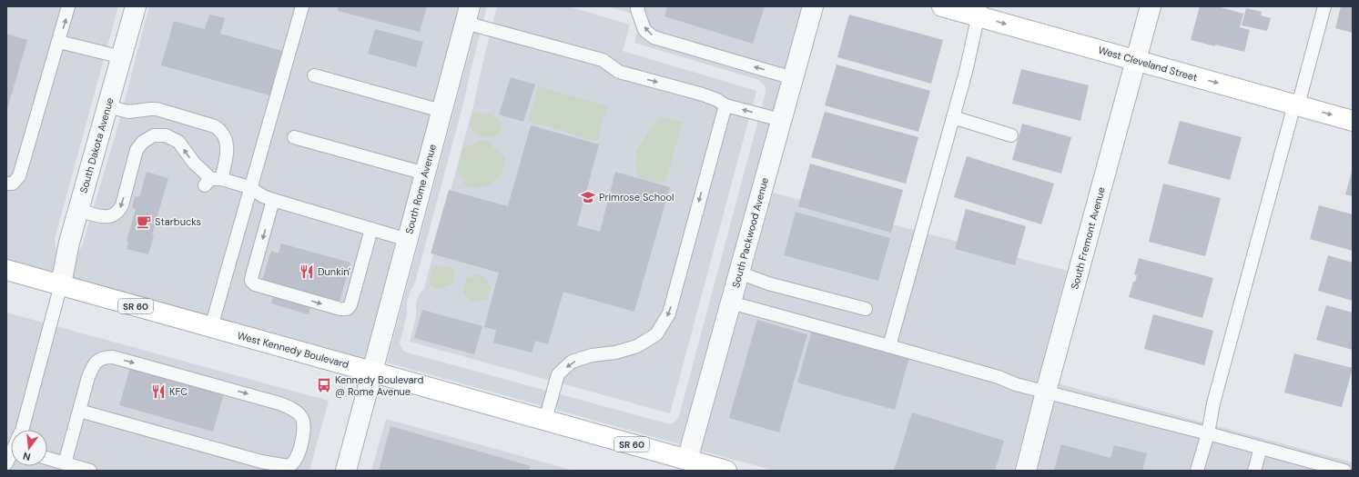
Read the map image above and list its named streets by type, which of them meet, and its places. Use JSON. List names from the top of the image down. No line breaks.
{"streets":{"main road":["West Cleveland Street","SR 60","West Kennedy Boulevard"],"street":["South Dakota Avenue","South Rome Avenue","South Packwood Avenue","South Fremont Avenue"]},"crossings":[["West Cleveland Street","South Fremont Avenue"],["South Dakota Avenue","West Kennedy Boulevard"],["South Rome Avenue","West Kennedy Boulevard"],["South Packwood Avenue","West Kennedy Boulevard"]],"one_way":["West Cleveland Street"],"places":{"school or university":["Primrose School"],"cafe":["Starbucks"],"restaurant":["Dunkin'","KFC"],"bus stop":["Kennedy Boulevard @ Rome Avenue"]},"north":"bottom"}
